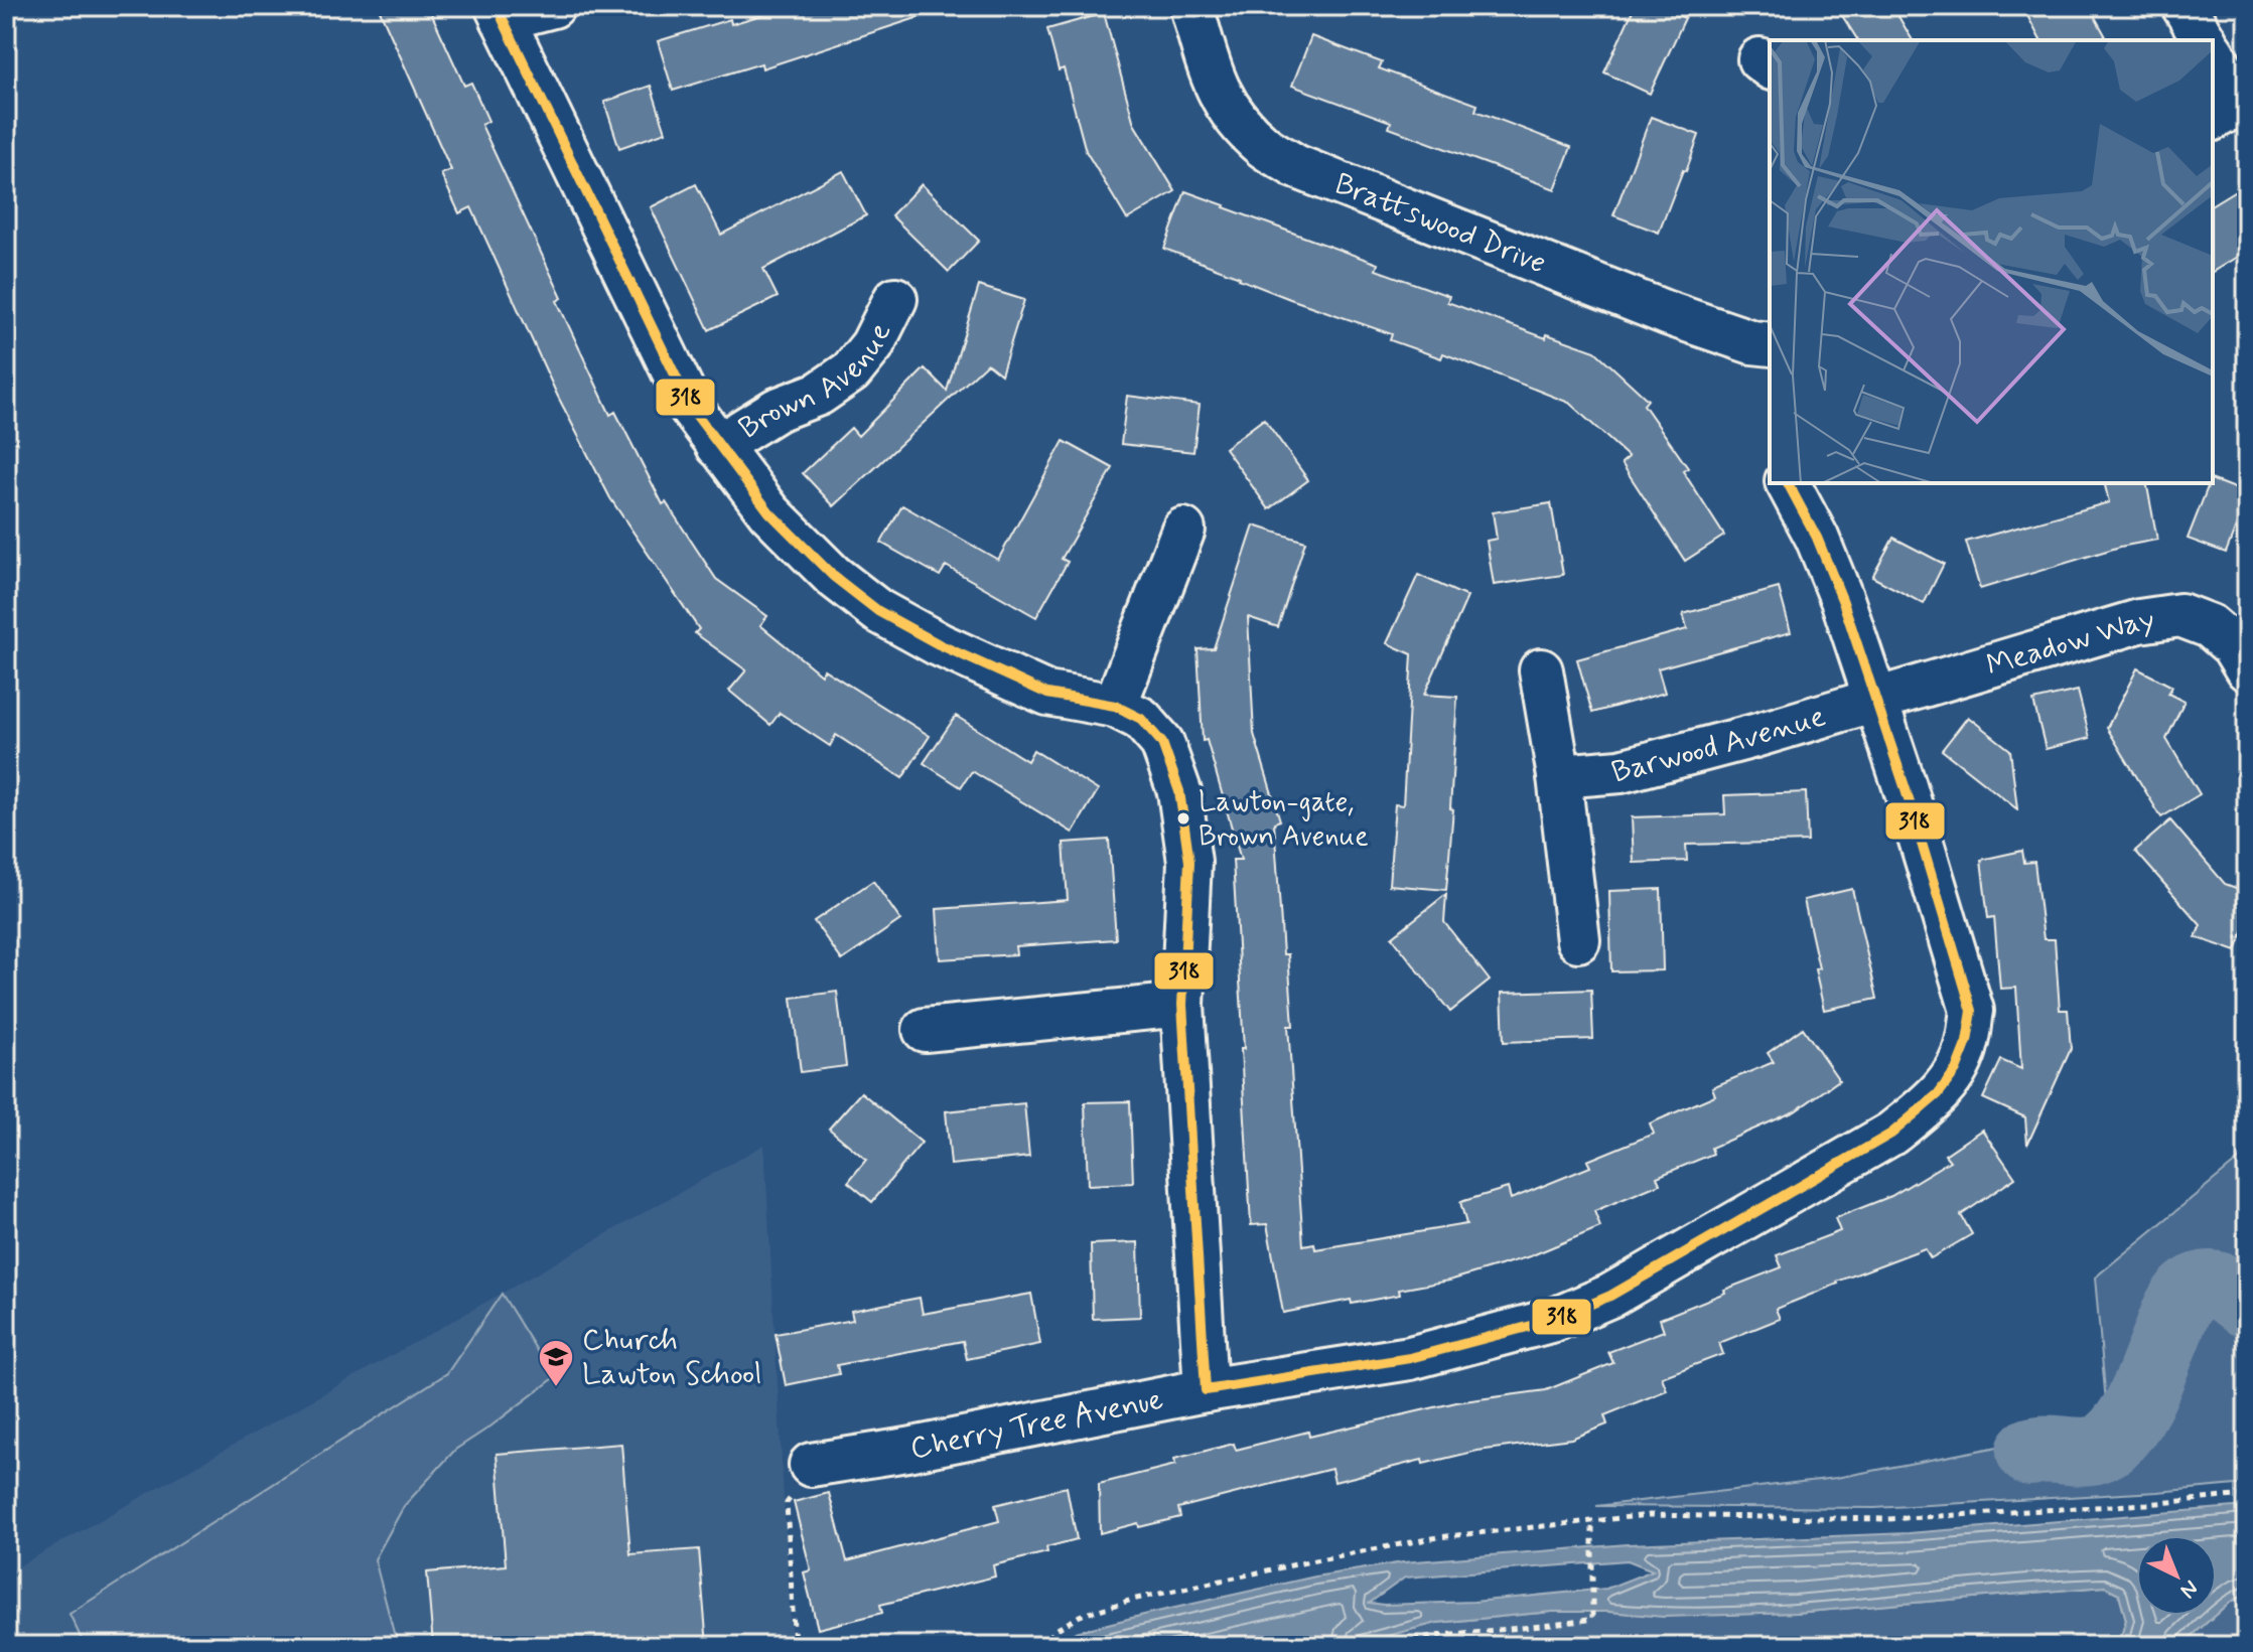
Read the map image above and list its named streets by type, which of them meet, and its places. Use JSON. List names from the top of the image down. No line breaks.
{"streets":{"street":["Brattswood Drive","Brown Avenue","Meadow Way","Barwood Avenue","Cherry Tree Avenue"]},"crossings":[["Brown Avenue","Cherry Tree Avenue"],["Meadow Way","Barwood Avenue"],["Meadow Way","Cherry Tree Avenue"],["Barwood Avenue","Cherry Tree Avenue"]],"places":{"other":["Lawton-gate, Brown Avenue"],"school or university":["Church Lawton School"]},"lines":["transit line 318"],"north":"bottom right"}
